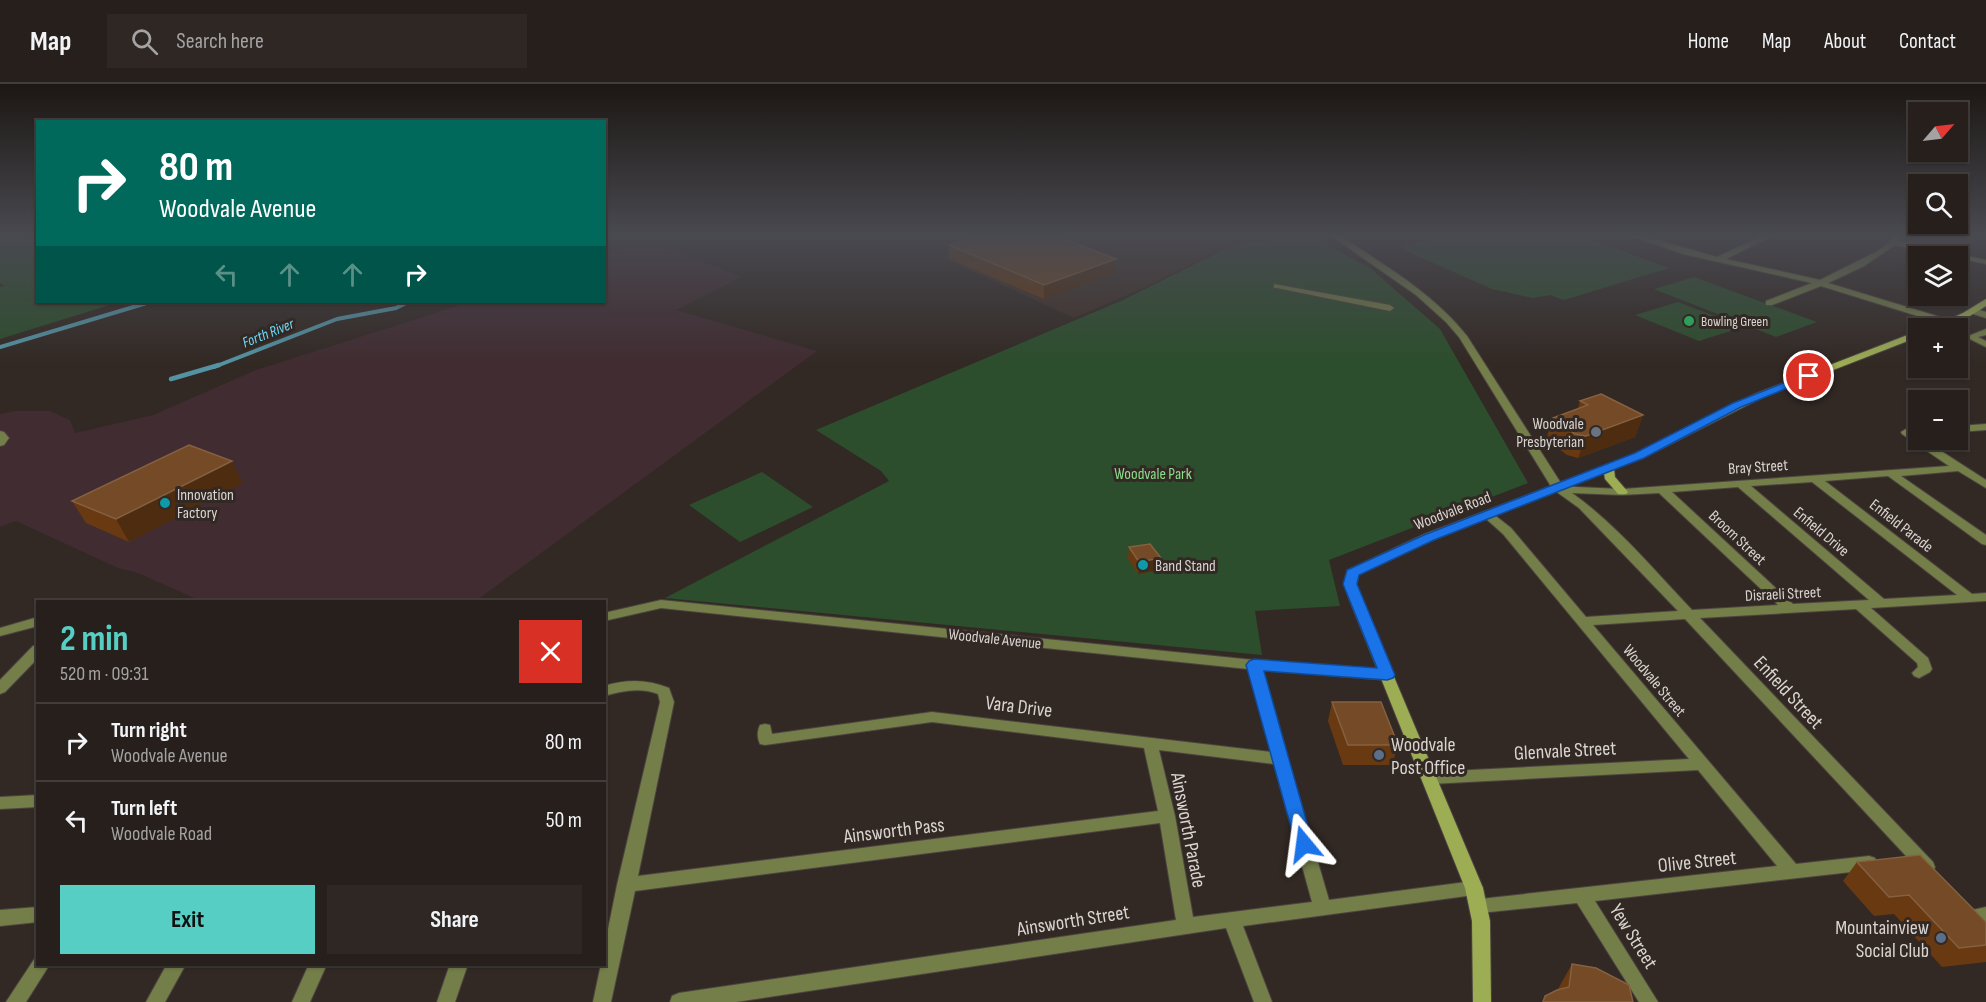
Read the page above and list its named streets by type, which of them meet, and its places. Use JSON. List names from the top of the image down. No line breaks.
{"streets":{"main road":["Woodvale Road"],"street":["Bray Street","Enfield Parade","Enfield Drive","Broom Street","Disraeli Street","Woodvale Avenue","Woodvale Street","Enfield Street","Vara Drive","Glenvale Street","Ainsworth Pass","Ainsworth Parade","Olive Street","Ainsworth Street","Yew Street"]},"crossings":[["Bray Street","Woodvale Road"],["Bray Street","Enfield Parade"],["Bray Street","Enfield Drive"],["Bray Street","Broom Street"],["Bray Street","Enfield Street"],["Woodvale Road","Woodvale Avenue"],["Woodvale Road","Woodvale Street"],["Woodvale Road","Enfield Street"],["Woodvale Road","Glenvale Street"],["Woodvale Road","Olive Street"],["Woodvale Road","Ainsworth Street"],["Enfield Parade","Disraeli Street"],["Enfield Drive","Disraeli Street"],["Broom Street","Disraeli Street"],["Disraeli Street","Woodvale Street"],["Disraeli Street","Enfield Street"],["Woodvale Street","Glenvale Street"],["Woodvale Street","Olive Street"],["Enfield Street","Olive Street"],["Vara Drive","Ainsworth Parade"],["Ainsworth Pass","Ainsworth Parade"],["Ainsworth Parade","Ainsworth Street"],["Olive Street","Yew Street"]],"water":["Forth River"],"parks":["Woodvale Park"],"places":["Bowling Green","Woodvale Presbyterian","Innovation Factory","Band Stand","Woodvale Post Office","Mountainview Social Club"],"north":"top right","page":{"header":"Map","search":"Search here","nav":["Home","Map","About","Contact"],"map_buttons":["+","−"],"turn":["80 m","Woodvale Avenue"],"heading":["2 min","520 m · 09:31"],"list":[{"name":"Turn right","note":"Woodvale Avenue","value":"80 m"},{"name":"Turn left","note":"Woodvale Road","value":"50 m"}],"buttons":["Exit","Share"]}}
